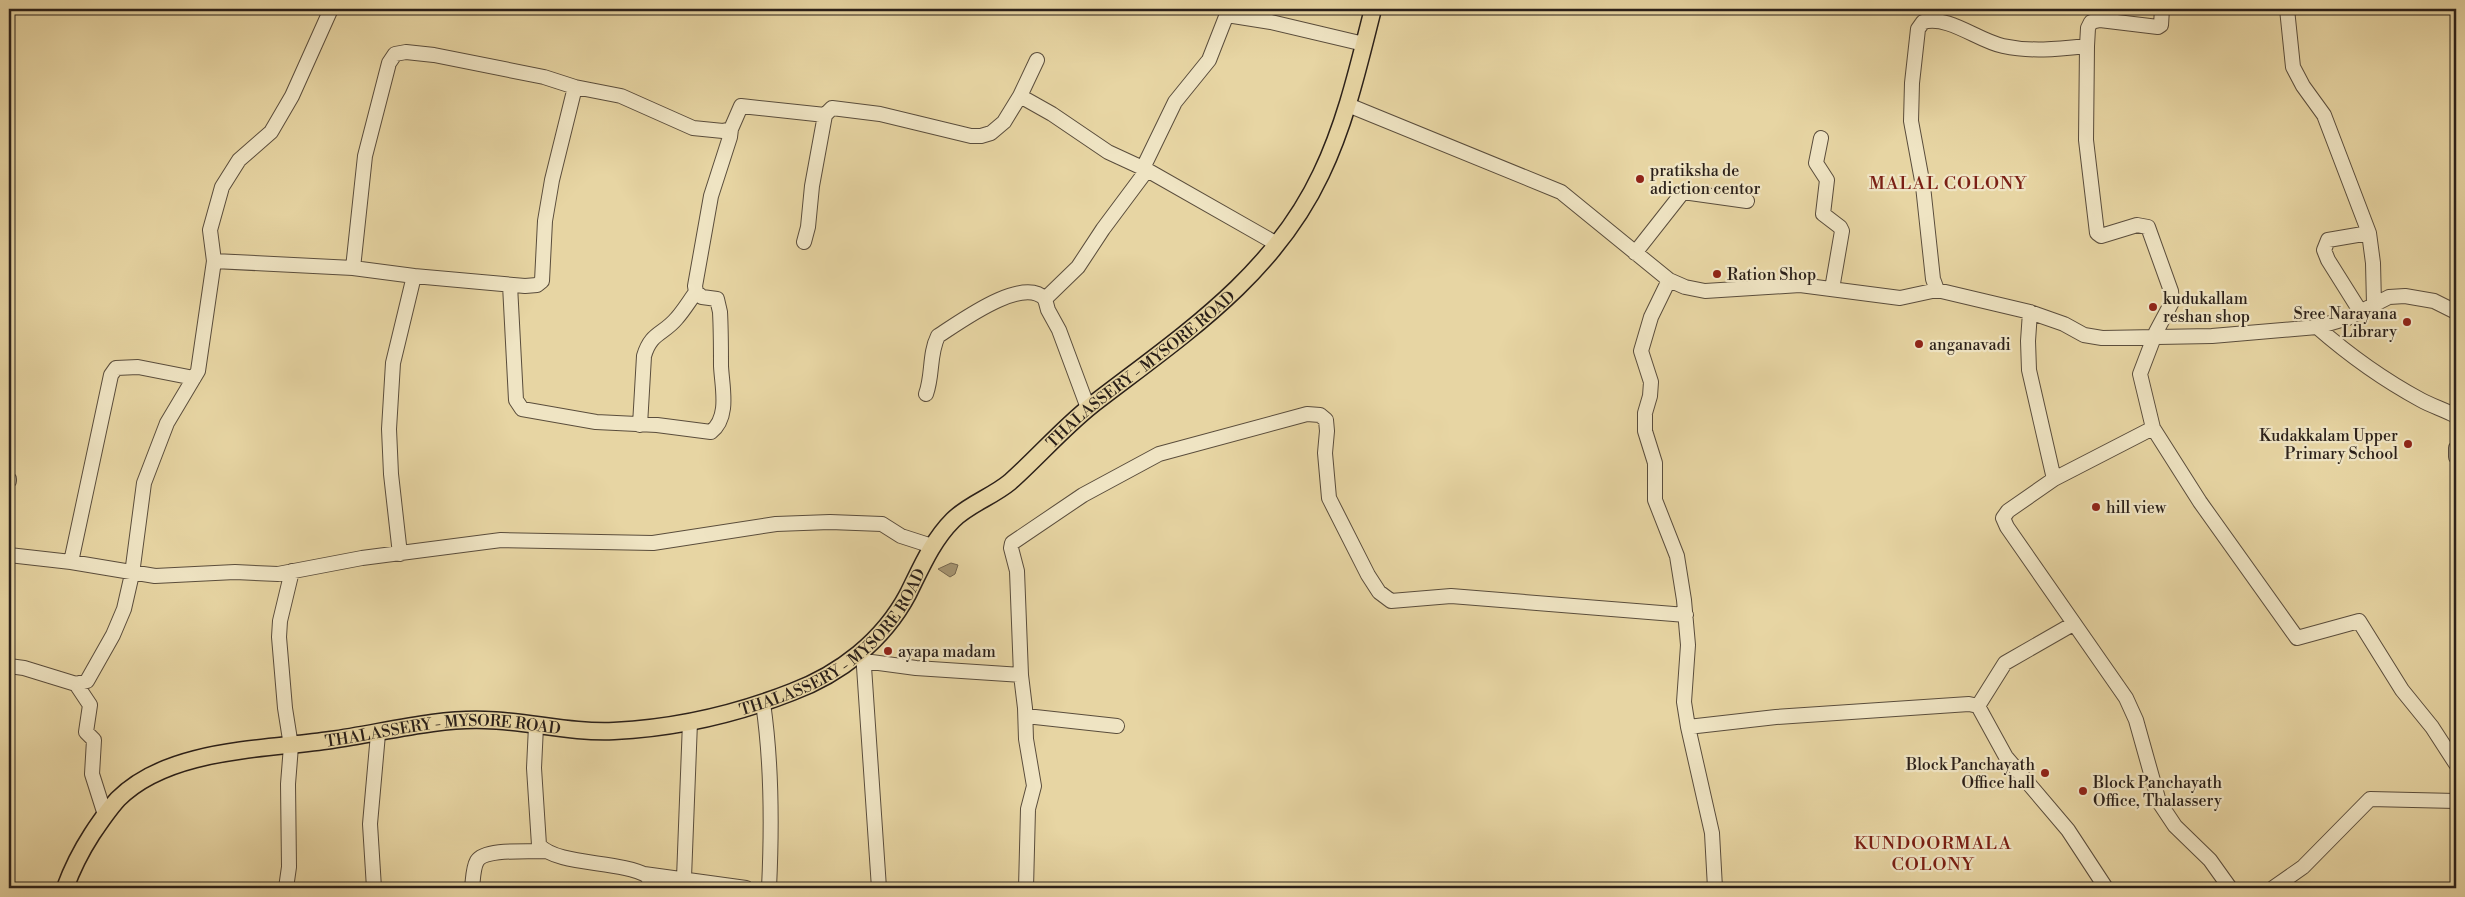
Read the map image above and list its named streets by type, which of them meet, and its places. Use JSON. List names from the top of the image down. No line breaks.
{"streets":{"main road":["THALASSERY - MYSORE ROAD"]},"districts":["MALAL COLONY","KUNDOORMALA COLONY"],"places":["pratiksha de adiction centor","Ration Shop","kudukallam reshan shop","Sree Narayana Library","anganavadi","Kudakkalam Upper Primary School","hill view","ayapa madam","Block Panchayath Office hall","Block Panchayath Office, Thalassery"]}
